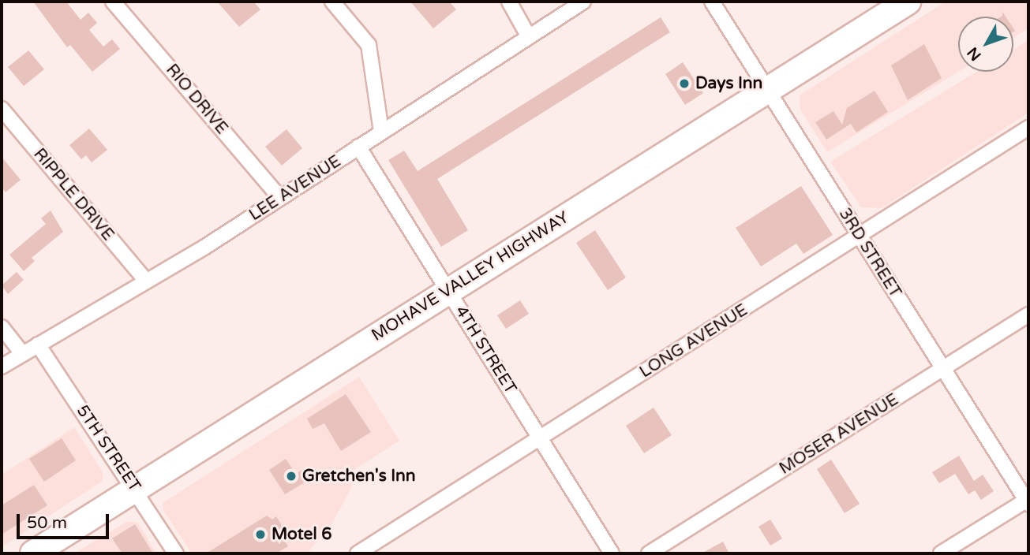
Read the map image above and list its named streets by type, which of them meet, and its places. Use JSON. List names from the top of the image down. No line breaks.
{"streets":{"highway":["MOHAVE VALLEY HIGHWAY"],"street":["RIO DRIVE","LEE AVENUE","RIPPLE DRIVE","3RD STREET","LONG AVENUE","4TH STREET","MOSER AVENUE","5TH STREET"]},"crossings":[["RIO DRIVE","LEE AVENUE"],["LEE AVENUE","RIPPLE DRIVE"],["LEE AVENUE","4TH STREET"],["LEE AVENUE","5TH STREET"],["3RD STREET","MOHAVE VALLEY HIGHWAY"],["3RD STREET","LONG AVENUE"],["3RD STREET","MOSER AVENUE"],["MOHAVE VALLEY HIGHWAY","4TH STREET"],["MOHAVE VALLEY HIGHWAY","5TH STREET"],["LONG AVENUE","4TH STREET"]],"places":["Days Inn","Gretchen's Inn","Motel 6"],"scale_bar":"50 m","north":"bottom left"}
